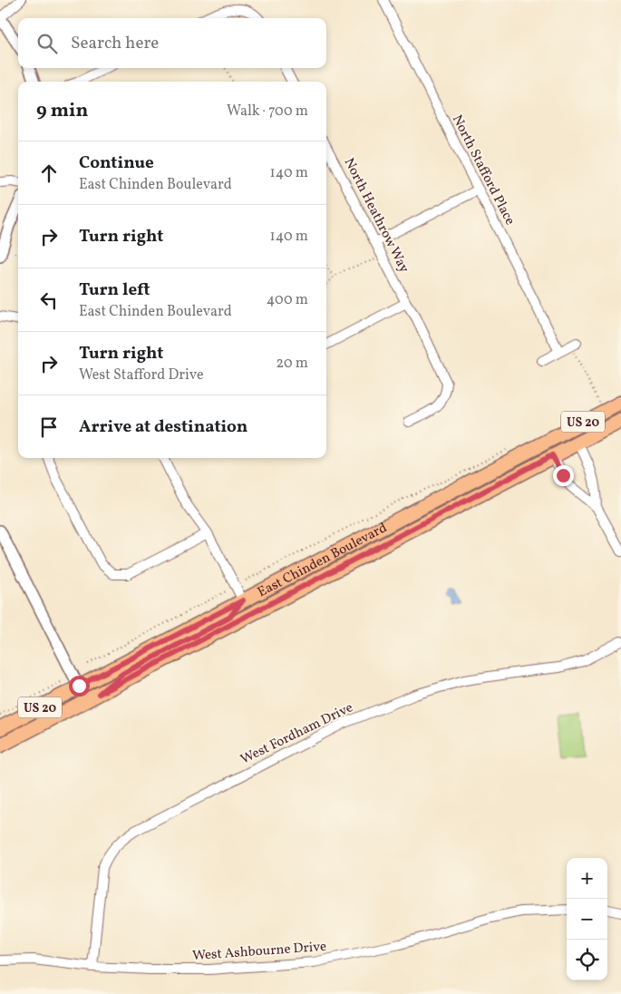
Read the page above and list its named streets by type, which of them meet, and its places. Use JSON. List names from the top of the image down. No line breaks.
{"streets":{"main road":["US 20","East Chinden Boulevard"],"street":["North Stafford Place","North Heathrow Way","West Fordham Drive","West Ashbourne Drive"]},"crossings":[["West Fordham Drive","West Ashbourne Drive"]],"page":{"search":"Search here","heading":["9 min","Walk · 700 m"],"list":[["Continue","East Chinden Boulevard","140 m"],["Turn right","140 m"],["Turn left","East Chinden Boulevard","400 m"],["Turn right","West Stafford Drive","20 m"],"Arrive at destination"],"map_buttons":["+","−"]}}
